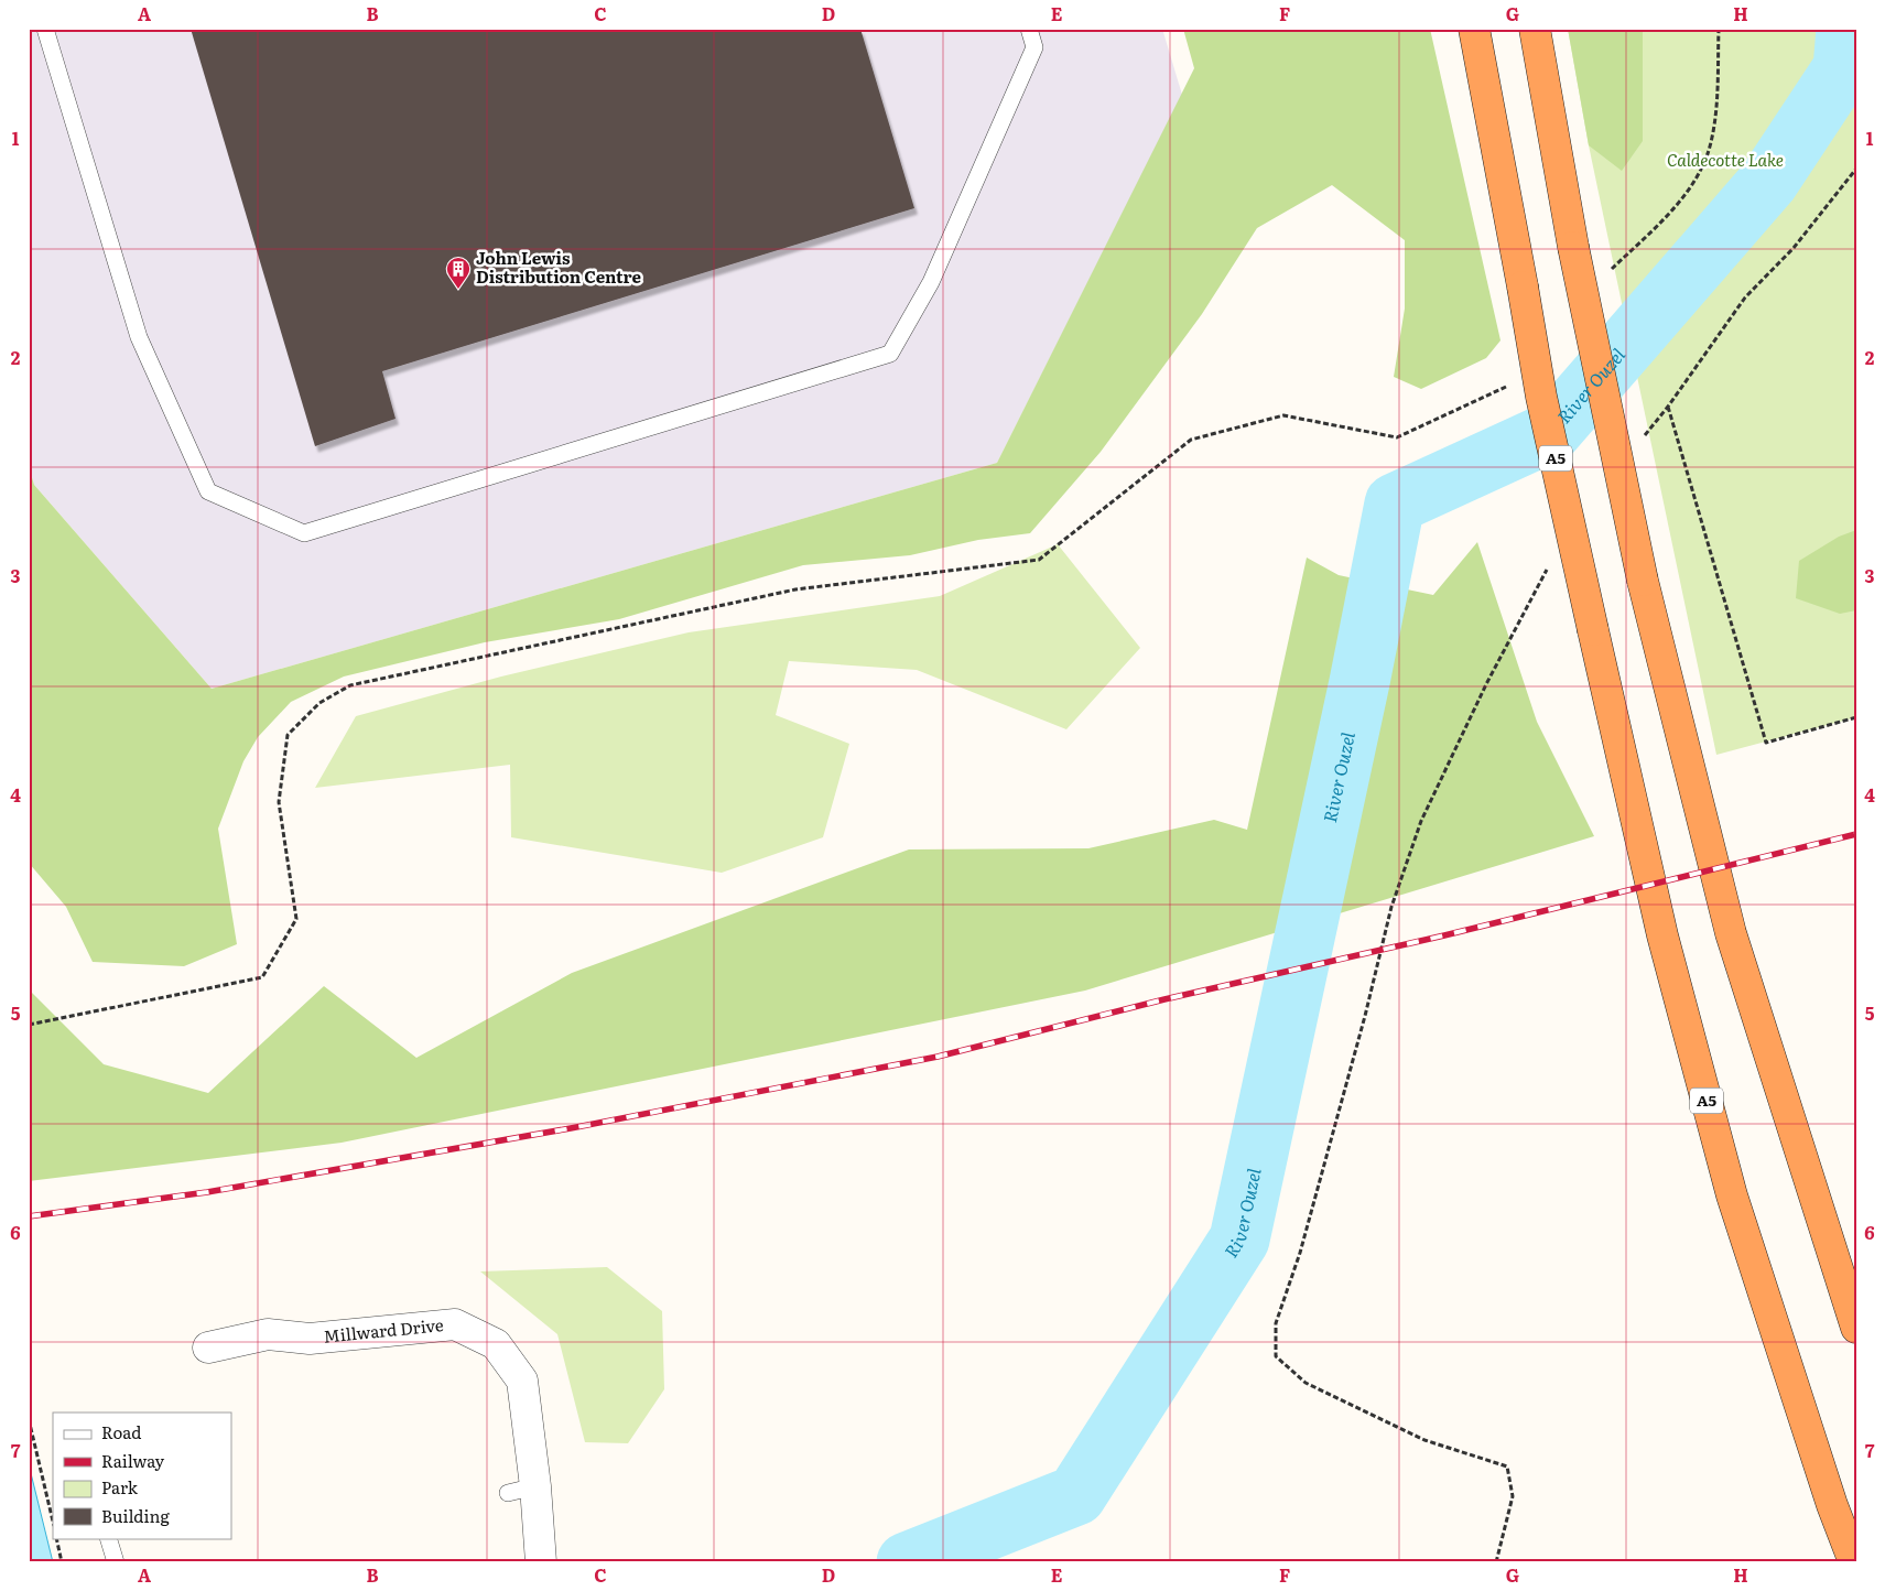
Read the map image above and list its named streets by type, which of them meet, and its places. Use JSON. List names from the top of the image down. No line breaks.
{"streets":{"highway":["A5"],"street":["Millward Drive"]},"water":["River Ouzel"],"parks":["Caldecotte Lake"],"places":{"building":["John Lewis Distribution Centre"]},"legend":["Road","Railway","Park","Building"],"grid":{"columns":["A","B","C","D","E","F","G","H"],"rows":["1","2","3","4","5","6","7"]}}
